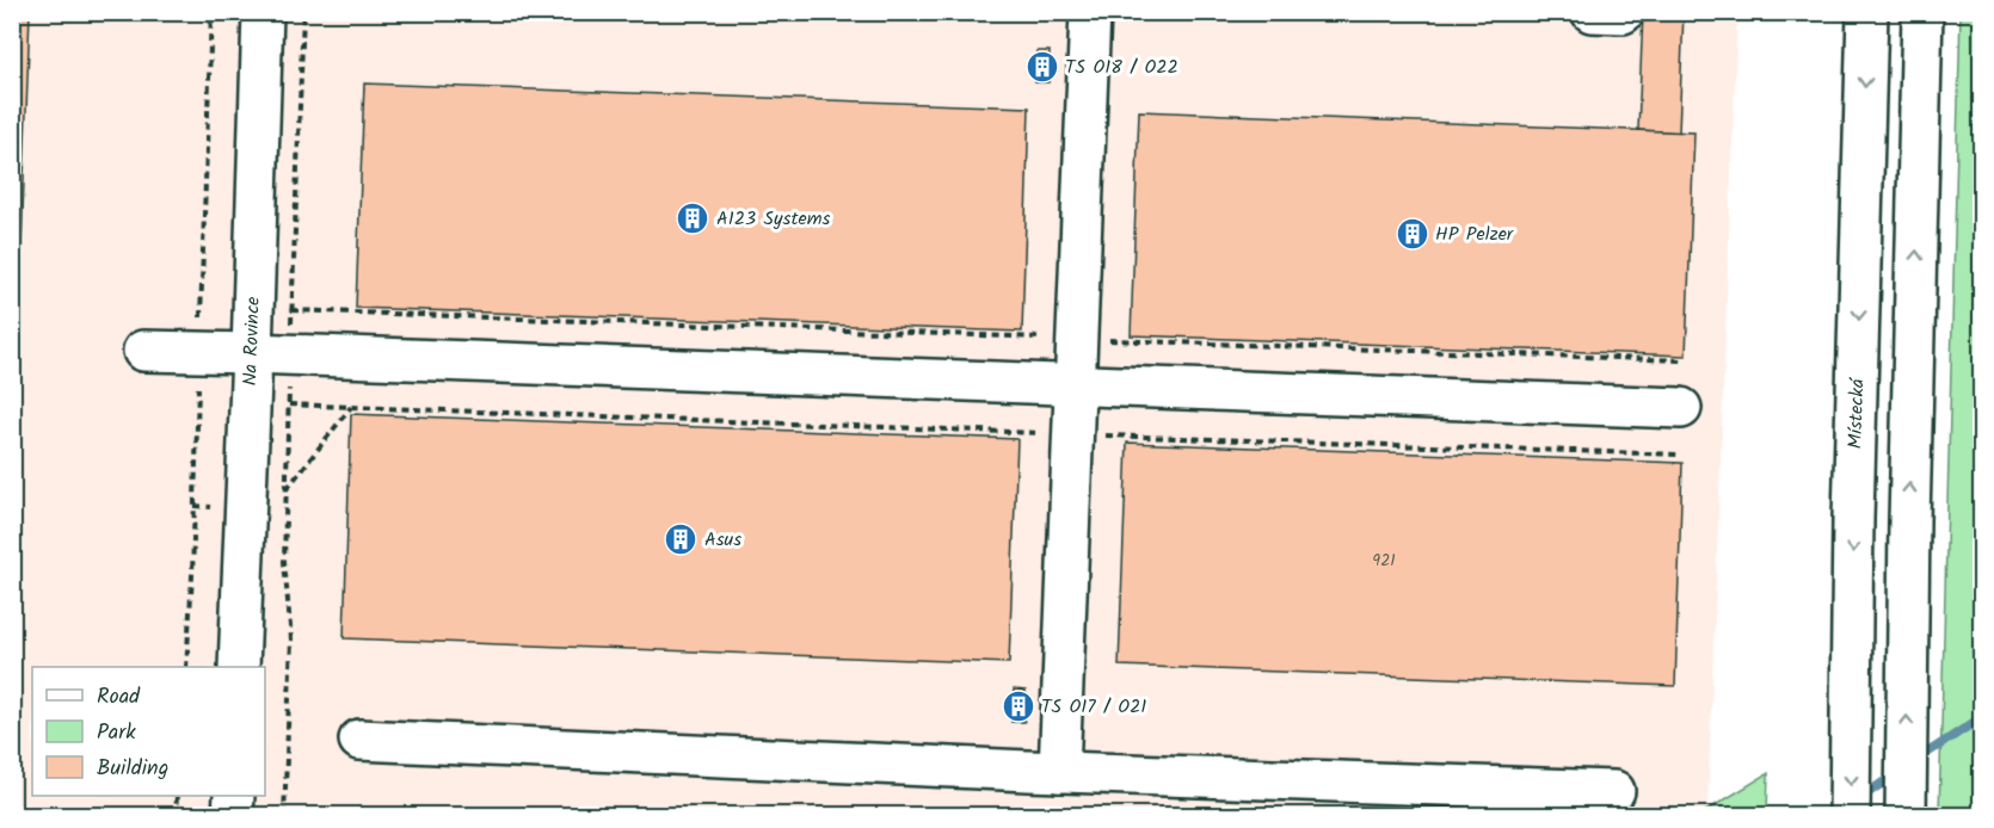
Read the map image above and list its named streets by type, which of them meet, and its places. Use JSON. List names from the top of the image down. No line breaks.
{"streets":{"main road":["Na Rovince","Místecká"]},"places":{"building":["TS O18 / O22","A123 Systems","HP Pelzer","Asus","TS O17 / O21"]},"house_numbers":["921"],"legend":["Road","Park","Building"]}
